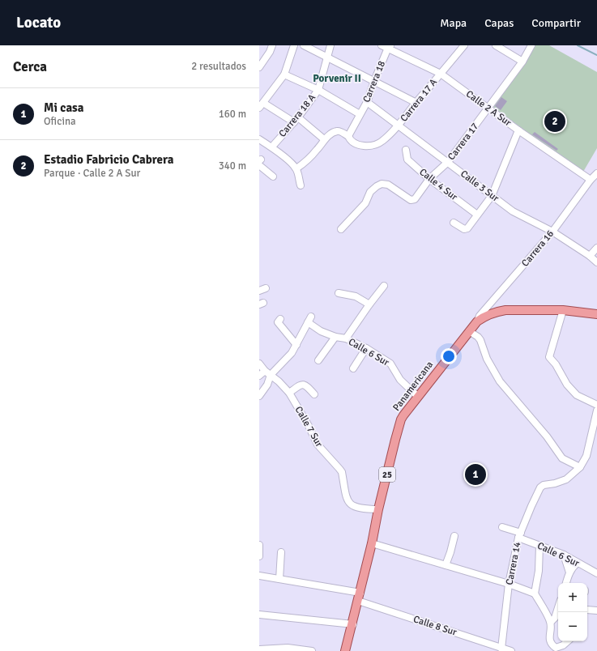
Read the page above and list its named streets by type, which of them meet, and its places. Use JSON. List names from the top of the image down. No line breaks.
{"streets":{"main road":["Panamericana","25"],"street":["Carrera 18","Carrera 17 A","Calle 2 A Sur","Carrera 18 A","Carrera 17","Calle 4 Sur","Calle 3 Sur","Carrera 16","Calle 6 Sur","Calle 7 Sur","Carrera 14","Calle 8 Sur"]},"crossings":[["Carrera 18","Carrera 17 A"],["Carrera 18","Calle 2 A Sur"],["Carrera 18","Calle 3 Sur"],["Carrera 17 A","Calle 2 A Sur"],["Carrera 17 A","Calle 3 Sur"],["Calle 2 A Sur","Carrera 17"],["Calle 2 A Sur","Carrera 16"],["Carrera 17","Calle 4 Sur"],["Carrera 17","Calle 3 Sur"],["Calle 3 Sur","Carrera 16"],["Carrera 16","Panamericana"],["Calle 6 Sur","Panamericana"],["Calle 6 Sur","Carrera 14"],["Panamericana","Calle 7 Sur"],["Panamericana","Calle 8 Sur"],["Carrera 14","Calle 8 Sur"]],"districts":["Porvenir II"],"page":{"header":"Locato","nav":["Mapa","Capas","Compartir"],"heading":["Cerca","2 resultados"],"list":[{"mark":"1","name":"Mi casa","note":"Oficina","value":"160 m"},{"mark":"2","name":"Estadio Fabricio Cabrera","note":"Parque · Calle 2 A Sur","value":"340 m"}],"pins":["2","1"],"map_buttons":["+","−"]}}
